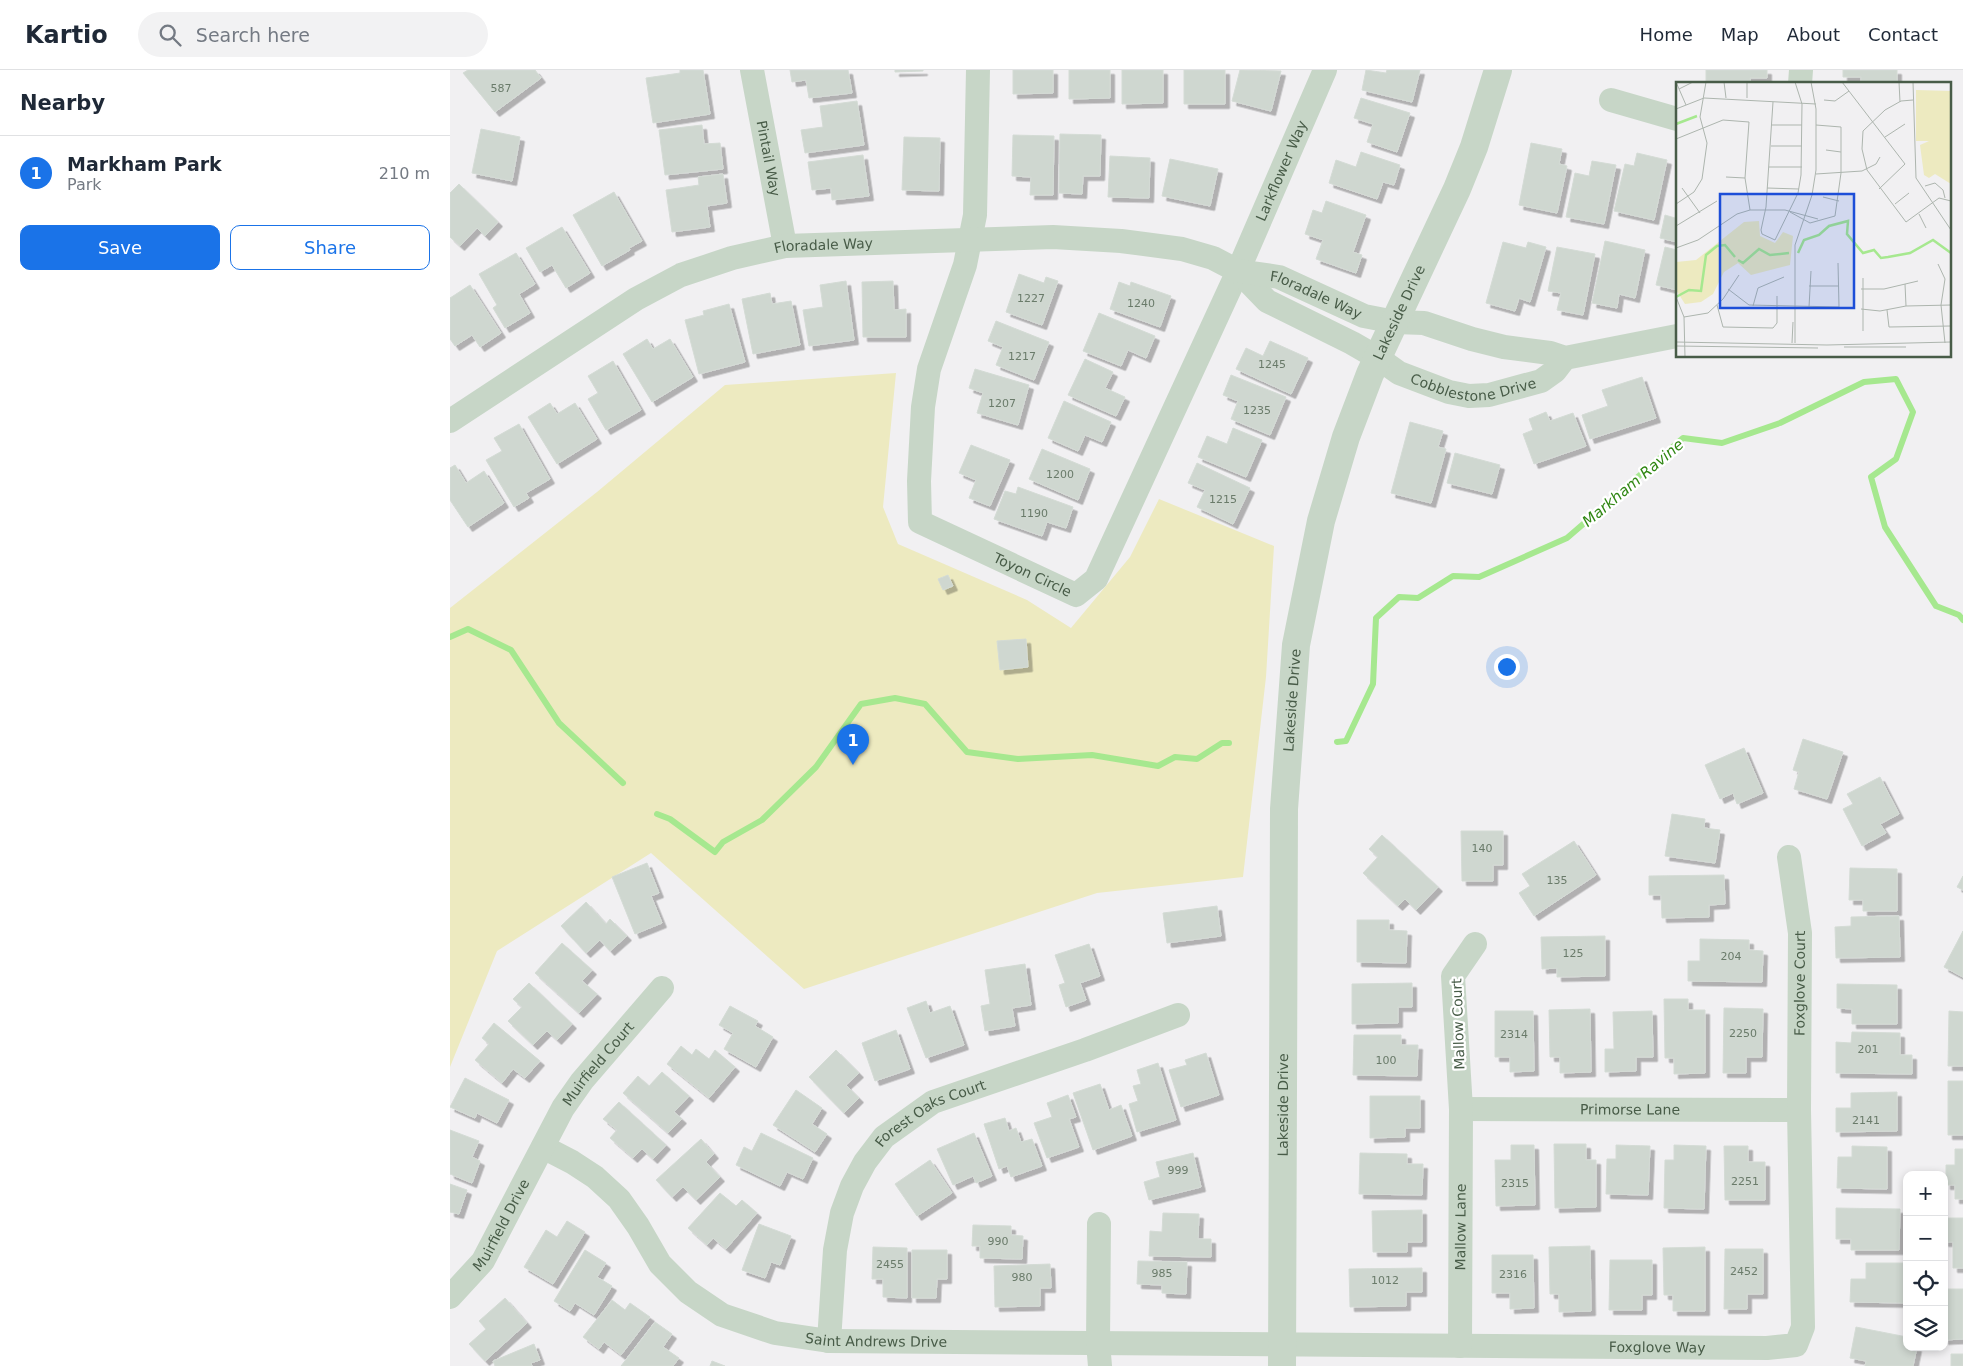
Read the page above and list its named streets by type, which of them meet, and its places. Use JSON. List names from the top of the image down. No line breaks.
{"streets":{"street":["Pintail Way","Larkflower Way","Floradale Way","Lakeside Drive","Cobblestone Drive","Toyon Circle","Foxglove Court","Mallow Court","Muirfield Court","Primorse Lane","Forest Oaks Court","Muirfield Drive","Mallow Lane","Saint Andrews Drive","Foxglove Way"]},"crossings":[["Pintail Way","Floradale Way"],["Larkflower Way","Floradale Way"],["Larkflower Way","Toyon Circle"],["Floradale Way","Lakeside Drive"],["Floradale Way","Cobblestone Drive"],["Floradale Way","Toyon Circle"],["Lakeside Drive","Cobblestone Drive"],["Lakeside Drive","Saint Andrews Drive"],["Lakeside Drive","Foxglove Way"],["Foxglove Court","Primorse Lane"],["Foxglove Court","Foxglove Way"],["Mallow Court","Primorse Lane"],["Mallow Court","Mallow Lane"],["Muirfield Court","Muirfield Drive"],["Muirfield Court","Saint Andrews Drive"],["Primorse Lane","Mallow Lane"],["Primorse Lane","Foxglove Way"],["Forest Oaks Court","Saint Andrews Drive"],["Muirfield Drive","Saint Andrews Drive"],["Mallow Lane","Foxglove Way"],["Saint Andrews Drive","Foxglove Way"]],"water":["Markham Ravine"],"house_numbers":["587","1227","1240","1217","1245","1207","1235","1200","1215","1190","140","135","125","204","2250","2314","201","100","2141","999","2251","2315","990","2455","2452","985","2316","980","1012"],"page":{"header":"Kartio","search":"Search here","nav":["Home","Map","About","Contact"],"heading":"Nearby","list":[{"mark":"1","name":"Markham Park","note":"Park","value":"210 m"}],"buttons":["Save","Share"],"pins":"1","map_buttons":["+","−"]}}
